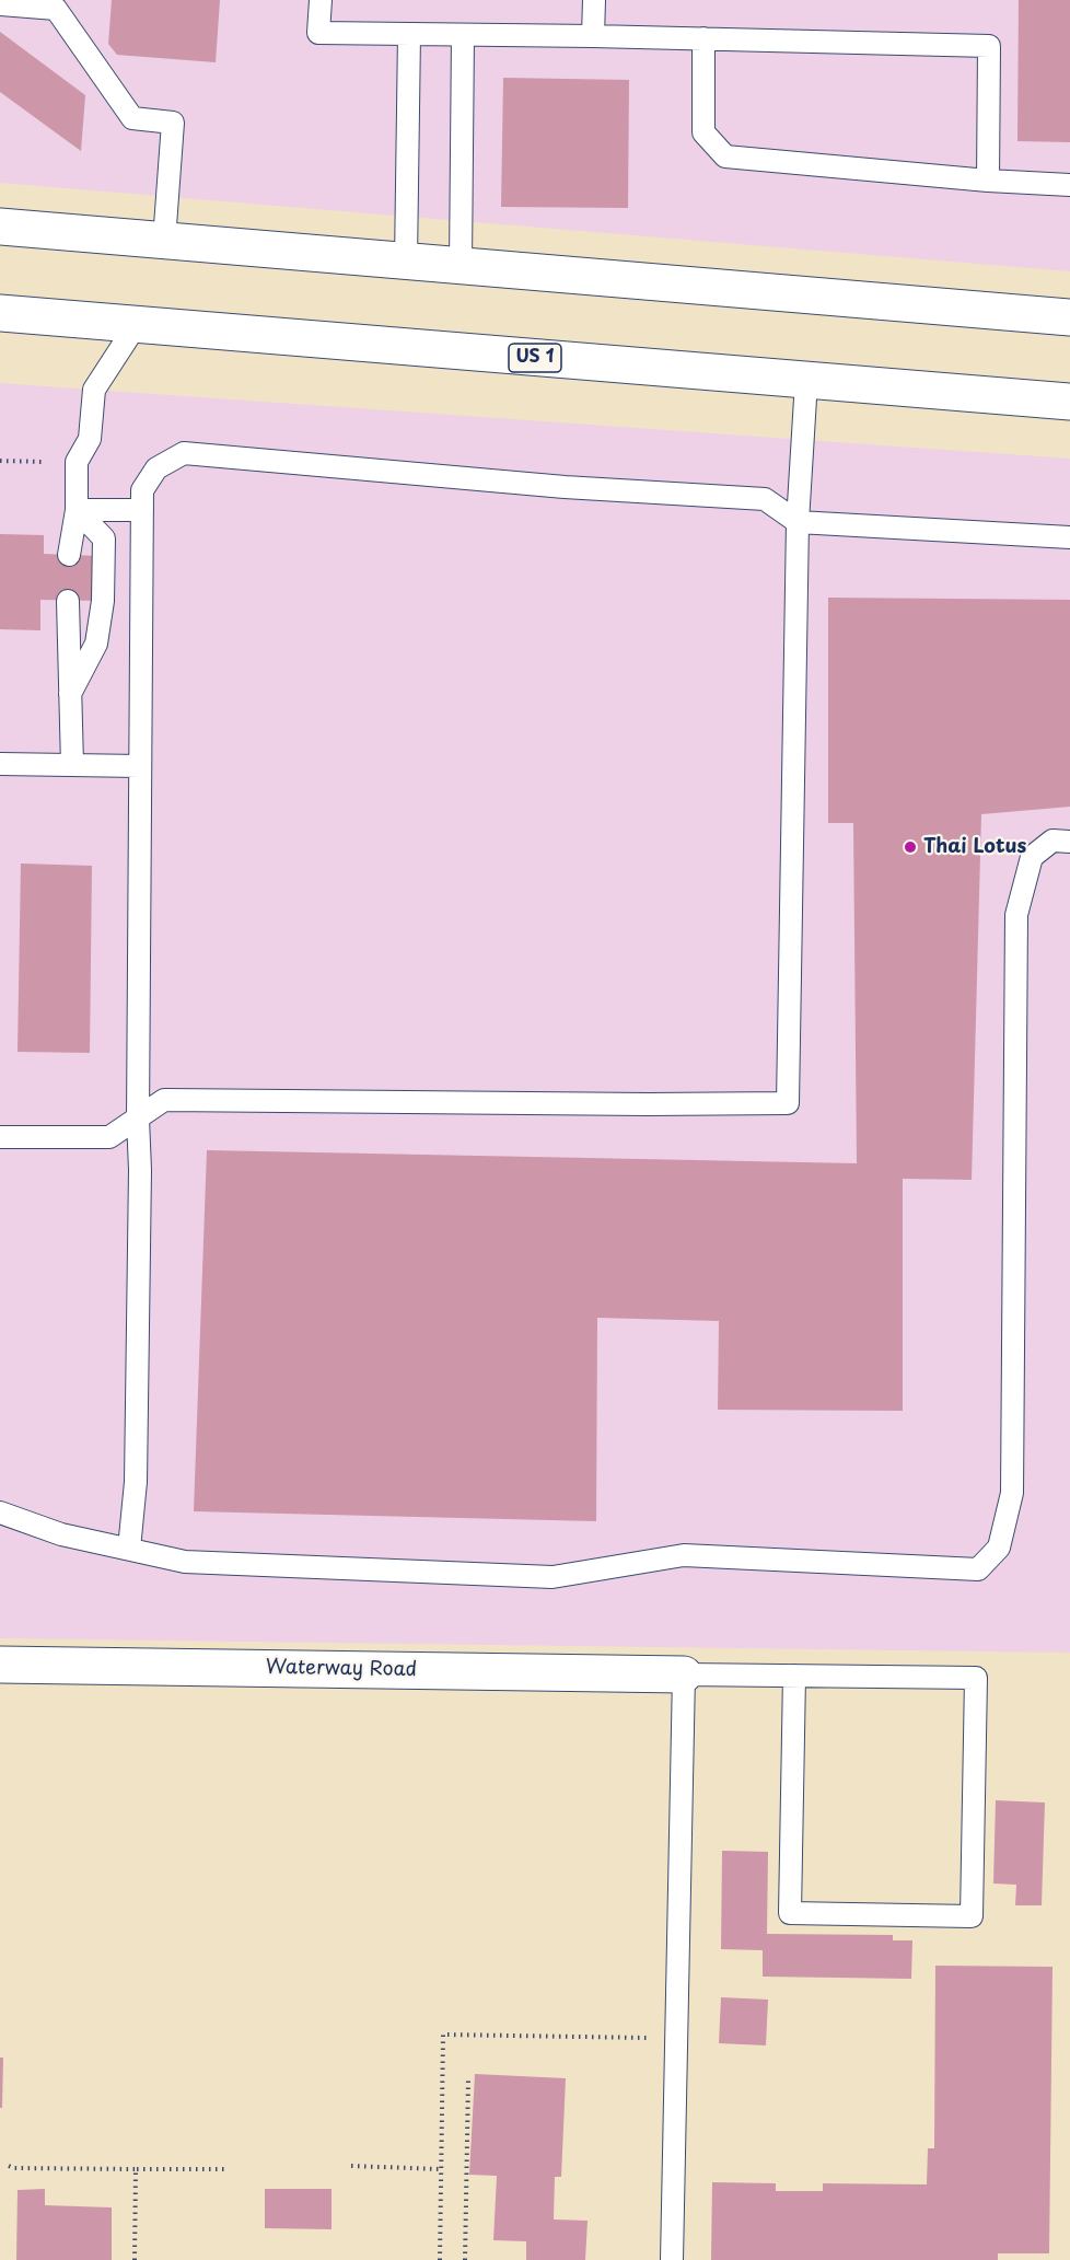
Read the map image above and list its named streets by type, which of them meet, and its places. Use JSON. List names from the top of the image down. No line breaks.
{"streets":{"main road":["US 1","Waterway Road"]},"places":["Thai Lotus"]}
